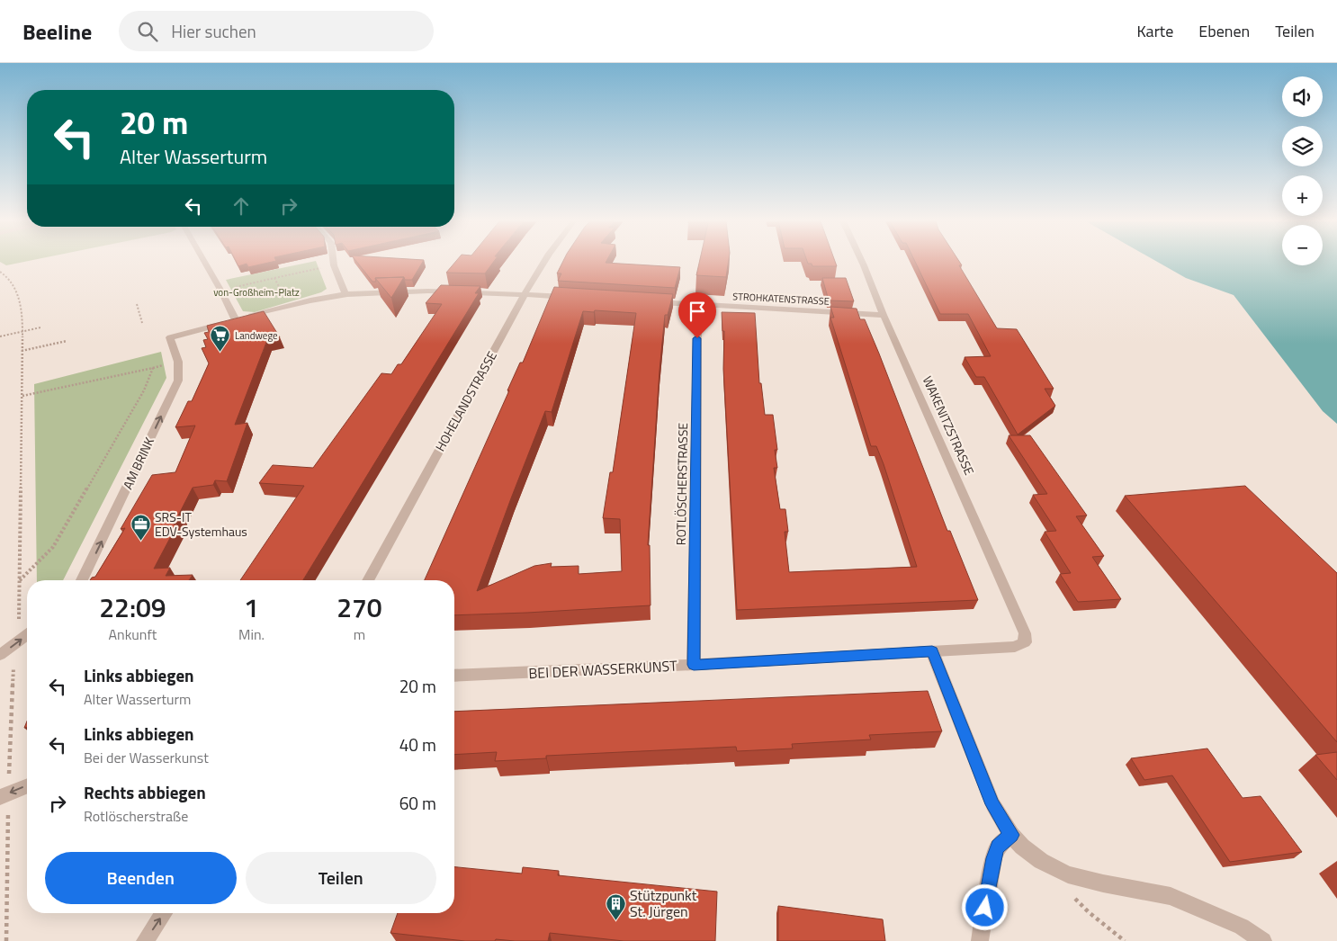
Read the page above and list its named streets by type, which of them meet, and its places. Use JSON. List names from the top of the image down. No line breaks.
{"streets":{"street":["STROHKATENSTRASSE","HOHELANDSTRASSE","WAKENITZSTRASSE","AM BRINK","ROTLÖSCHERSTRASSE","BEI DER WASSERKUNST"]},"crossings":[["STROHKATENSTRASSE","WAKENITZSTRASSE"],["STROHKATENSTRASSE","ROTLÖSCHERSTRASSE"],["WAKENITZSTRASSE","BEI DER WASSERKUNST"],["ROTLÖSCHERSTRASSE","BEI DER WASSERKUNST"]],"one_way":["AM BRINK"],"parks":["von-Großheim-Platz"],"places":{"supermarket":["Landwege"],"office":["SRS-IT EDV-Systemhaus"],"building":["Stützpunkt St. Jürgen"]},"page":{"header":"Beeline","search":"Hier suchen","nav":["Karte","Ebenen","Teilen"],"map_buttons":["+","−"],"turn":["20 m","Alter Wasserturm"],"eta":["22:09","Ankunft","1","Min.","270","m"],"list":[{"name":"Links abbiegen","note":"Alter Wasserturm","value":"20 m"},{"name":"Links abbiegen","note":"Bei der Wasserkunst","value":"40 m"},{"name":"Rechts abbiegen","note":"Rotlöscherstraße","value":"60 m"}],"buttons":["Beenden","Teilen"]}}
